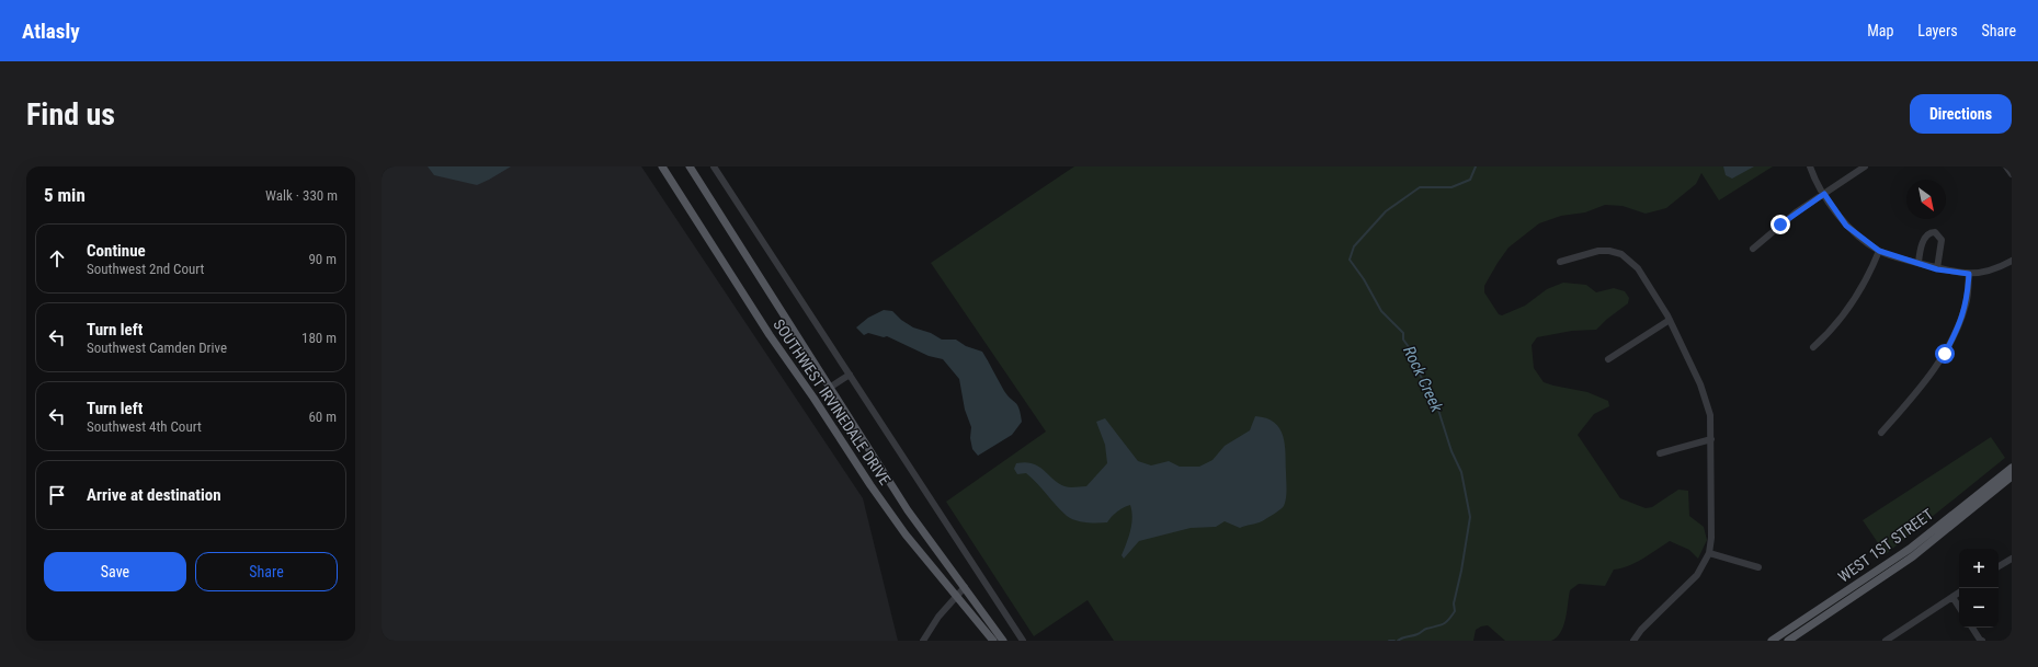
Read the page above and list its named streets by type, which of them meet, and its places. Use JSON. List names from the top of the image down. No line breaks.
{"streets":{"main road":["SOUTHWEST IRVINEDALE DRIVE","WEST 1ST STREET"]},"water":["Rock Creek"],"north":"bottom right","page":{"header":"Atlasly","nav":["Map","Layers","Share"],"buttons":["Directions",["Save","Share"]],"title":"Find us","heading":["5 min","Walk · 330 m"],"list":[["Continue","Southwest 2nd Court","90 m"],["Turn left","Southwest Camden Drive","180 m"],["Turn left","Southwest 4th Court","60 m"],"Arrive at destination"],"map_buttons":["+","−"]}}
